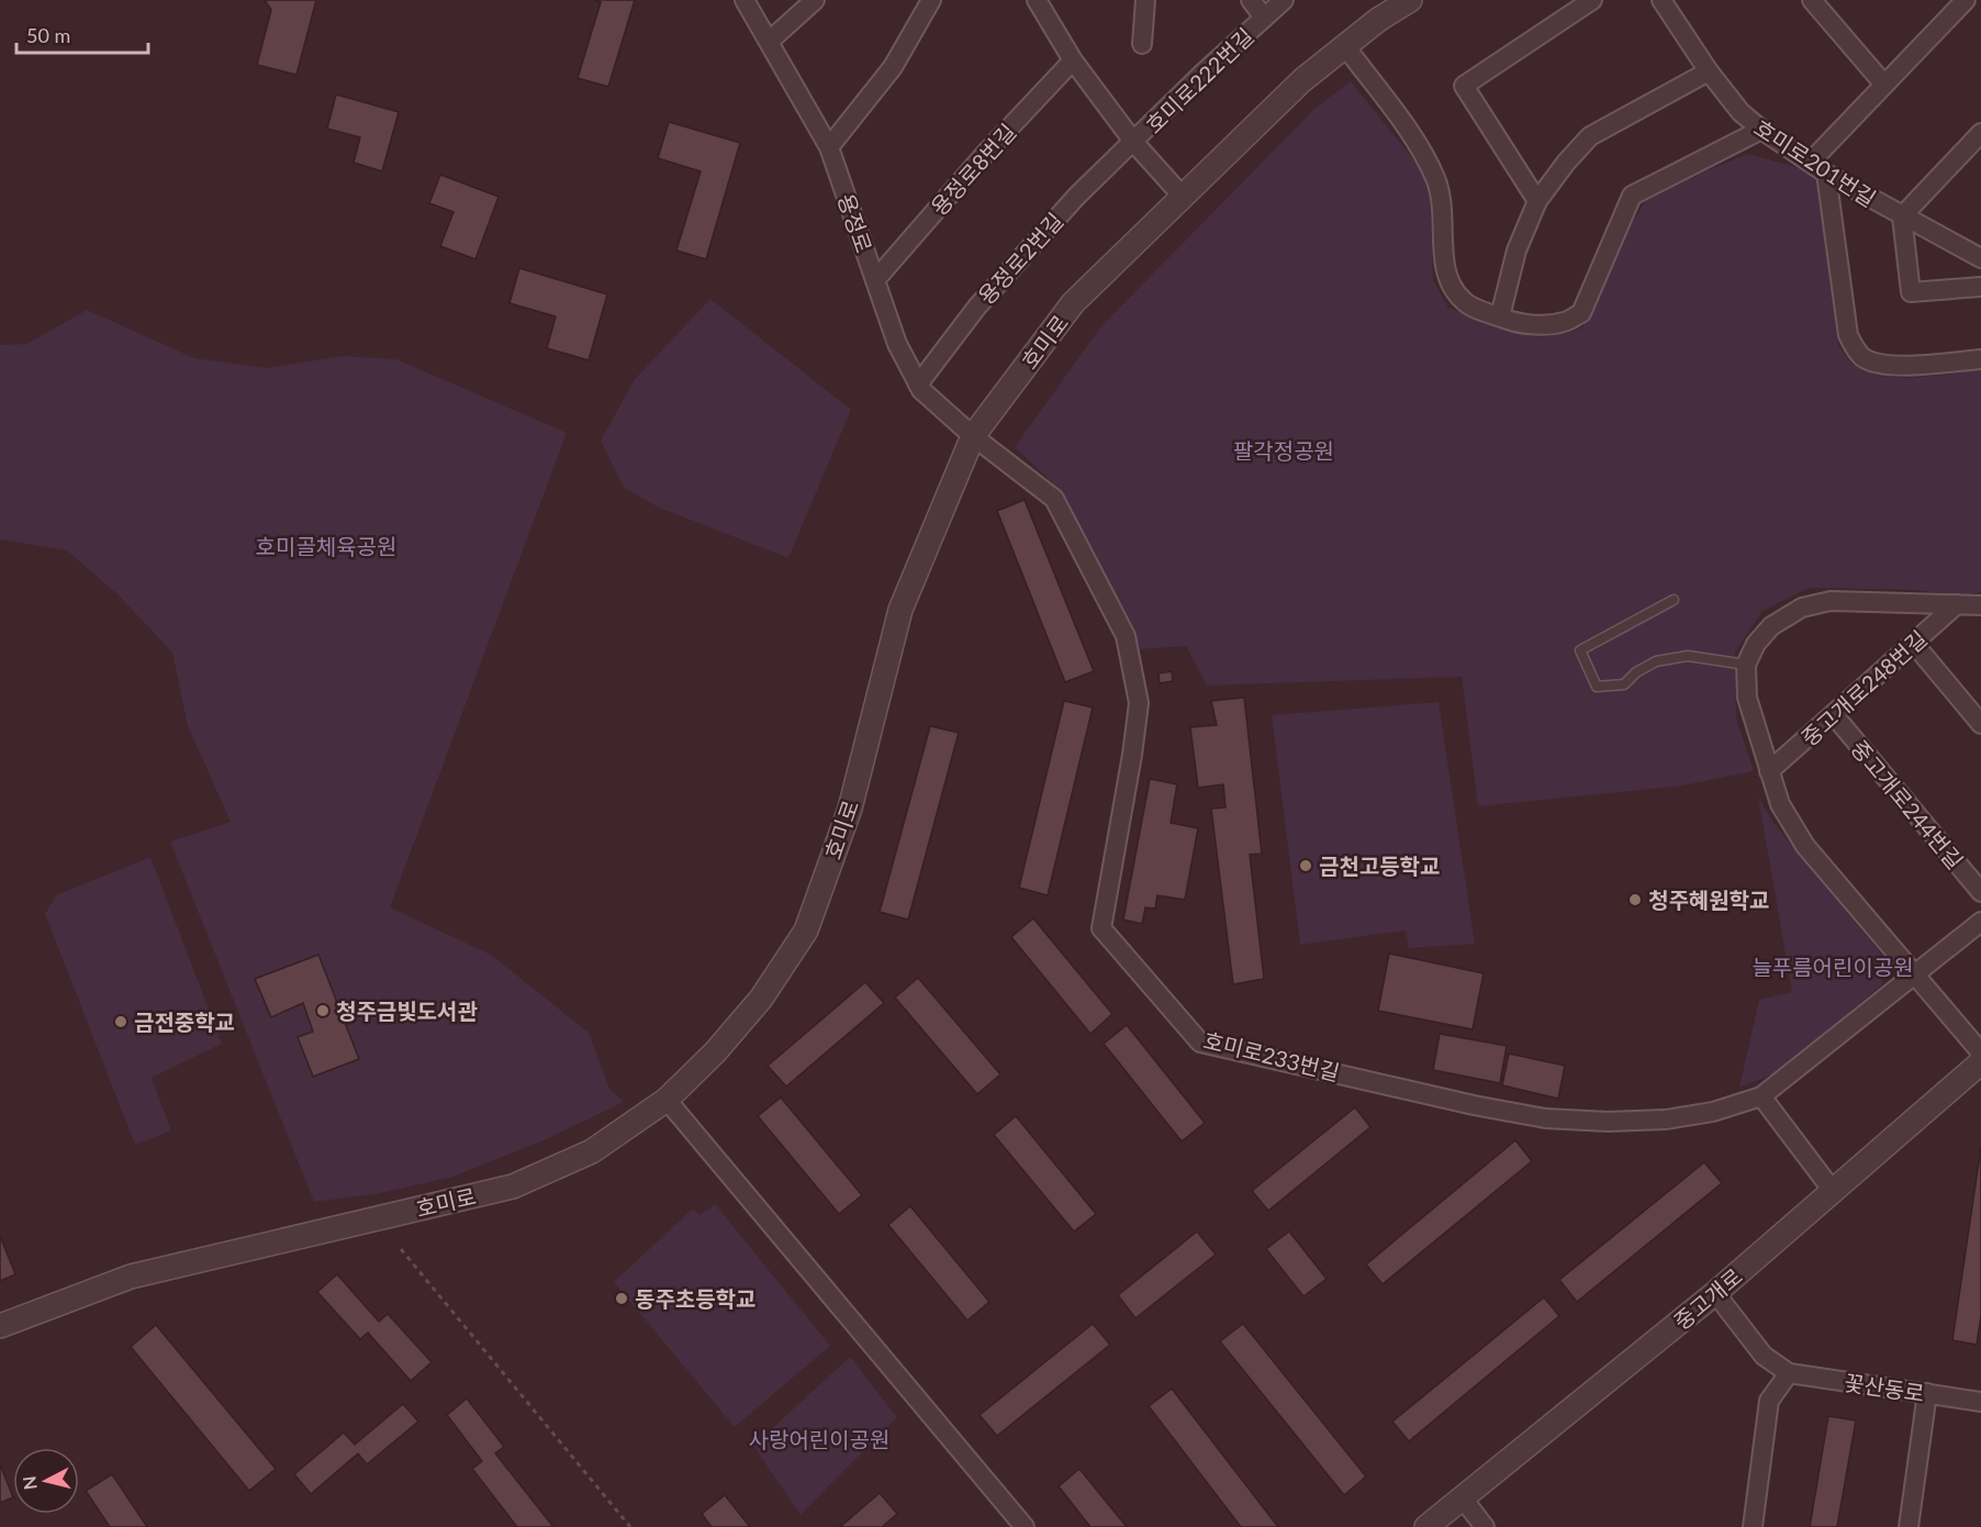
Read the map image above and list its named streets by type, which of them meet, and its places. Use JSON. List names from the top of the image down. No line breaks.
{"streets":{"street":["호미로222번길","호미로201번길","용정로8번길","용정로","용정로2번길","호미로","중고개로248번길","중고개로244번길","호미로233번길","중고개로","꽃산동로"]},"crossings":[["호미로222번길","용정로8번길"],["호미로222번길","용정로2번길"],["호미로222번길","호미로"],["용정로8번길","용정로"],["용정로","용정로2번길"],["용정로","호미로"],["용정로","호미로233번길"],["호미로","호미로233번길"],["중고개로248번길","중고개로244번길"],["중고개로","꽃산동로"]],"parks":["팔각정공원","호미골체육공원","늘푸름어린이공원","사랑어린이공원"],"places":["금천고등학교","청주혜원학교","청주금빛도서관","금전중학교","동주초등학교"],"scale_bar":"50 m","north":"left"}
